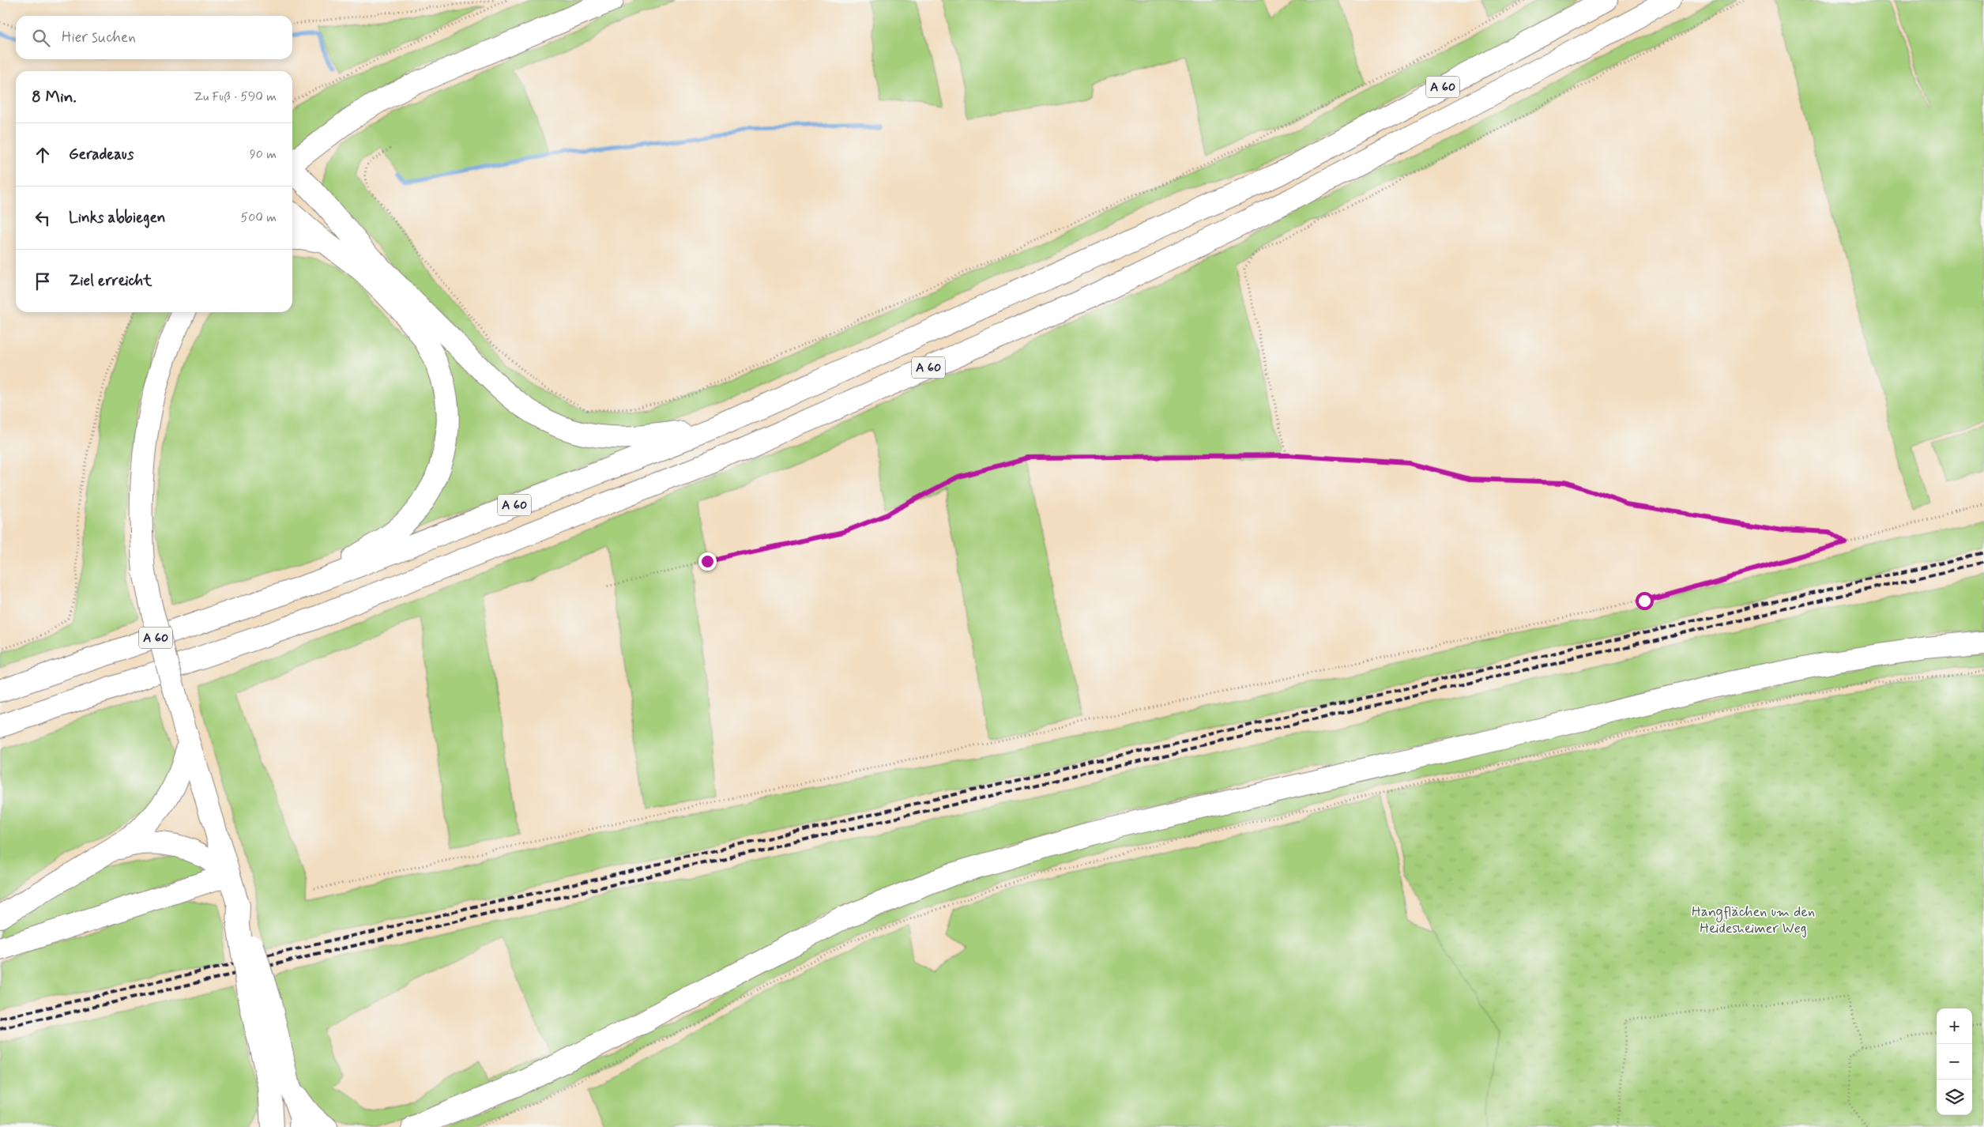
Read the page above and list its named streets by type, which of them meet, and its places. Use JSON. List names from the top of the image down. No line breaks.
{"streets":{"main road":["A 60"]},"parks":["Hangflächen um den Heidesheimer Weg"],"page":{"search":"Hier suchen","heading":["8 Min.","Zu Fuß · 590 m"],"list":[["Geradeaus","90 m"],["Links abbiegen","500 m"],"Ziel erreicht"],"map_buttons":["+","−"]}}
